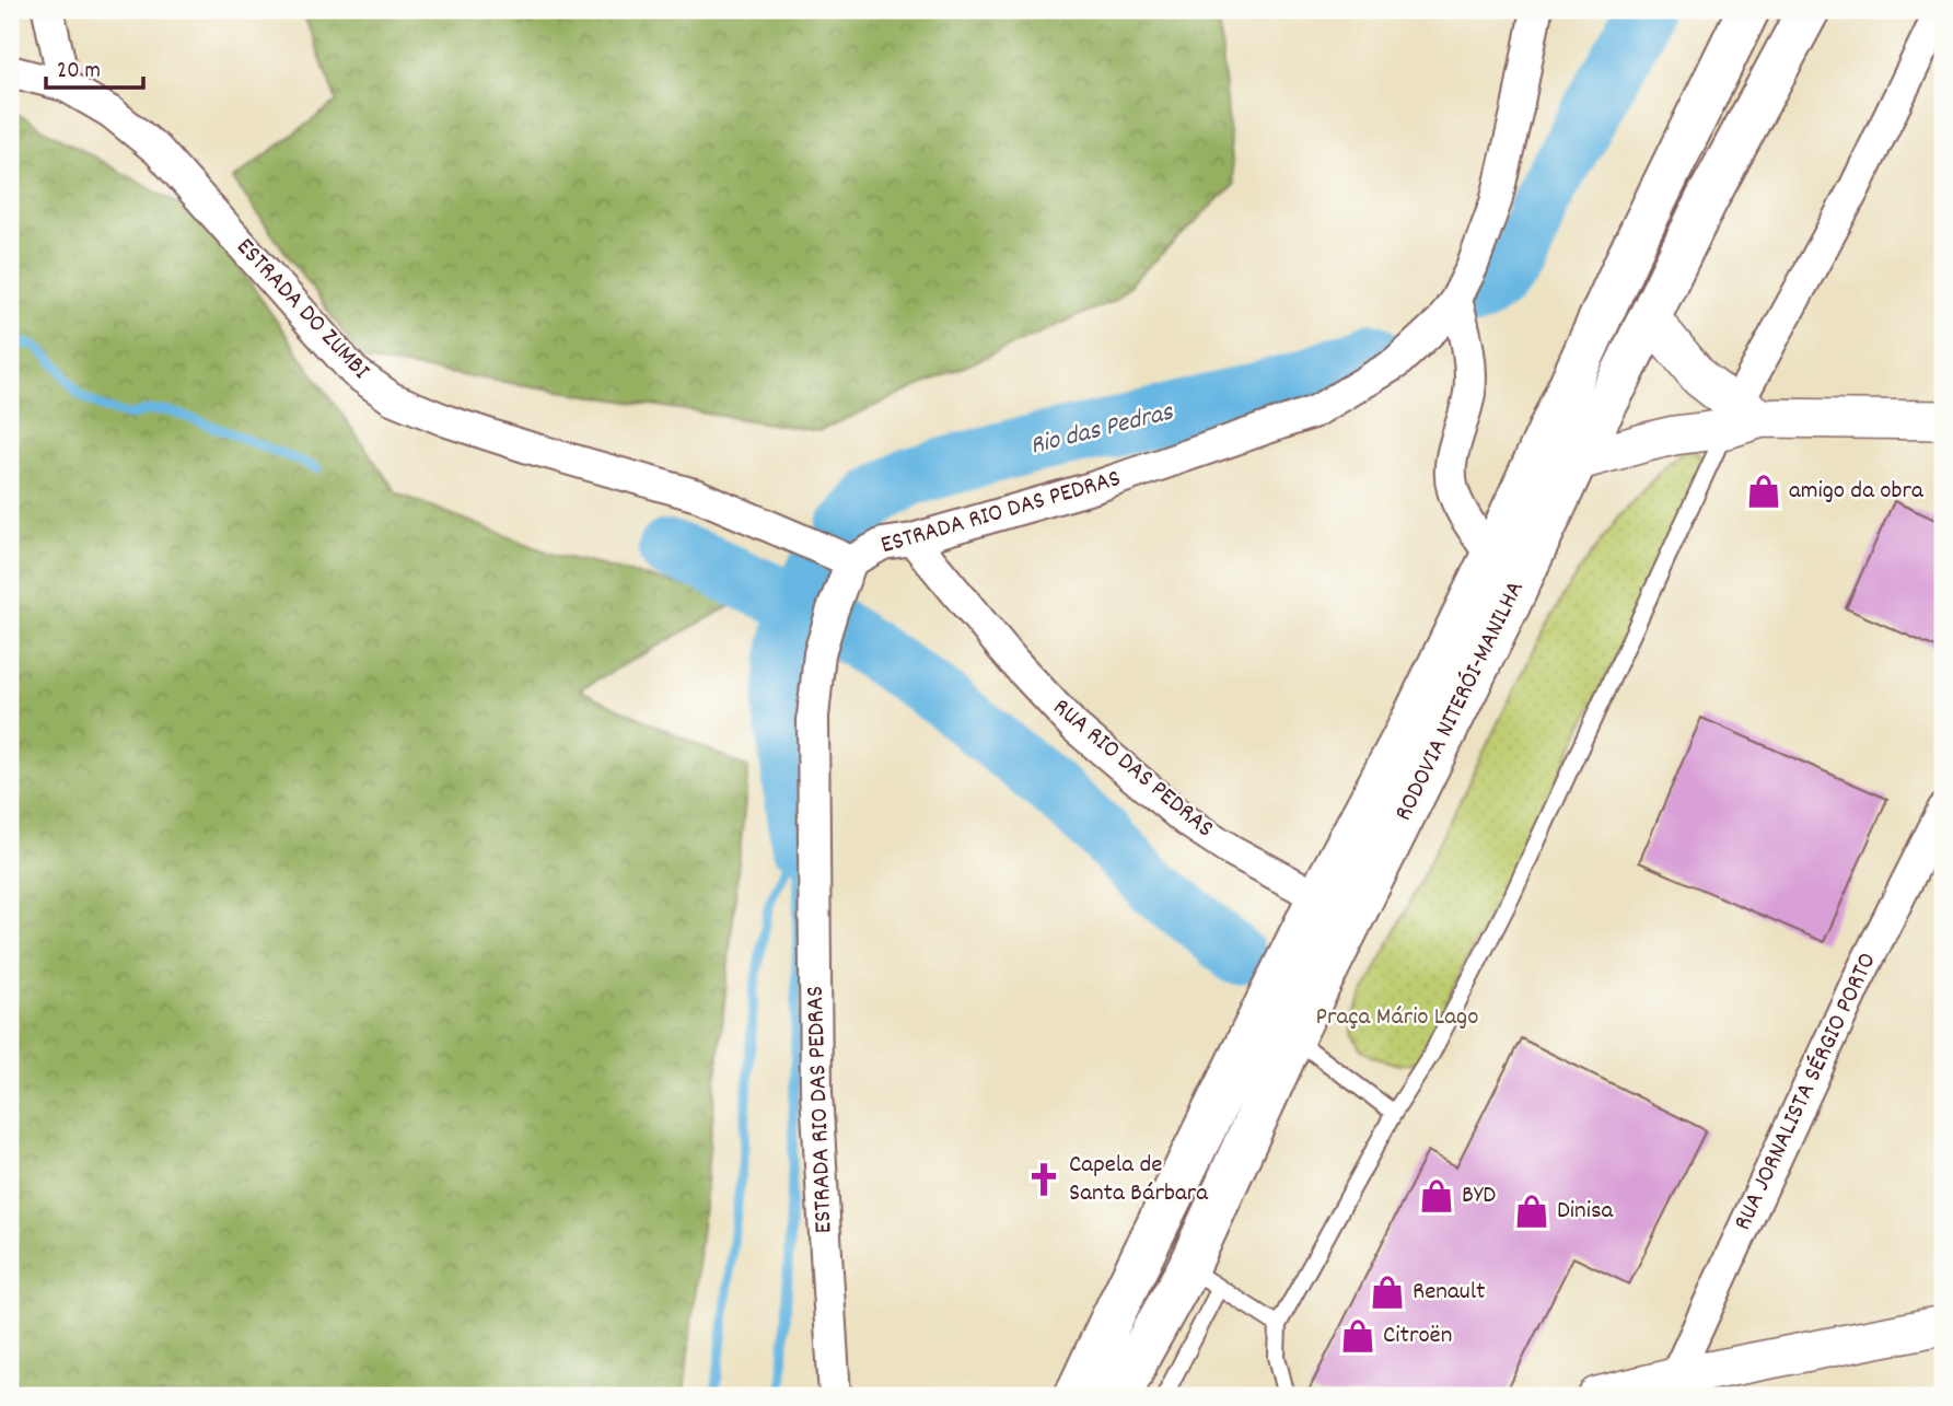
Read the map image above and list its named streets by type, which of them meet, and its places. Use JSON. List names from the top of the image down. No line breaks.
{"streets":{"highway":["RODOVIA NITERÓI-MANILHA"],"street":["ESTRADA DO ZUMBI","ESTRADA RIO DAS PEDRAS","RUA RIO DAS PEDRAS","RUA JORNALISTA SÉRGIO PORTO"]},"crossings":[["ESTRADA DO ZUMBI","ESTRADA RIO DAS PEDRAS"],["ESTRADA RIO DAS PEDRAS","RUA RIO DAS PEDRAS"],["RODOVIA NITERÓI-MANILHA","RUA RIO DAS PEDRAS"]],"water":["Rio das Pedras"],"parks":["Praça Mário Lago"],"places":{"shop":["amigo da obra","BYD","Dinisa","Renault","Citroën"],"church":["Capela de Santa Bárbara"]},"scale_bar":"20 m"}
